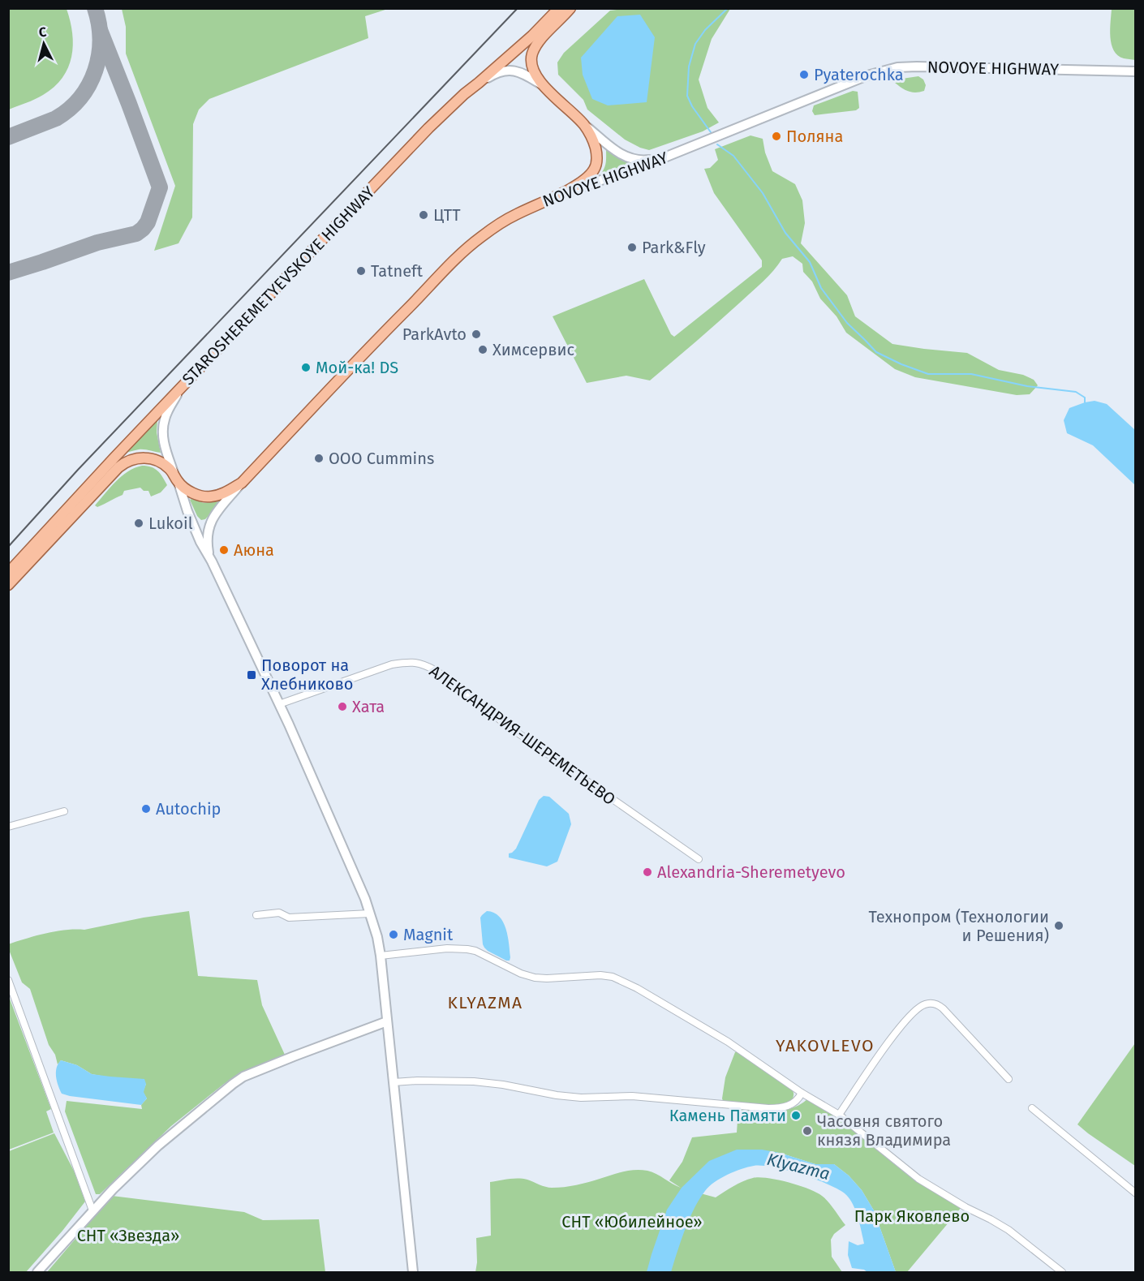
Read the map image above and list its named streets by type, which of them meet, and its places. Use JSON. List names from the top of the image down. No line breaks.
{"streets":{"main road":["NOVOYE HIGHWAY","STAROSHEREMETYEVSKOYE HIGHWAY"],"street":["АЛЕКСАНДРИЯ-ШЕРЕМЕТЬЕВО"]},"districts":["KLYAZMA","YAKOVLEVO"],"water":["Klyazma"],"parks":["Парк Яковлево","СНТ «Юбилейное»","СНТ «Звезда»"],"places":{"other":["Pyaterochka","Поляна","ЦТТ","Park&Fly","Tatneft","ParkAvto","Химсервис","Мой-ка! DS","OOO Cummins","Lukoil","Аюна","Хата","Autochip","Alexandria-Sheremetyevo","Технопром (Технологии и Решения)","Magnit","Камень Памяти","Часовня святого князя Владимира"],"transit":["Поворот на Хлебниково"]},"north":"top"}
